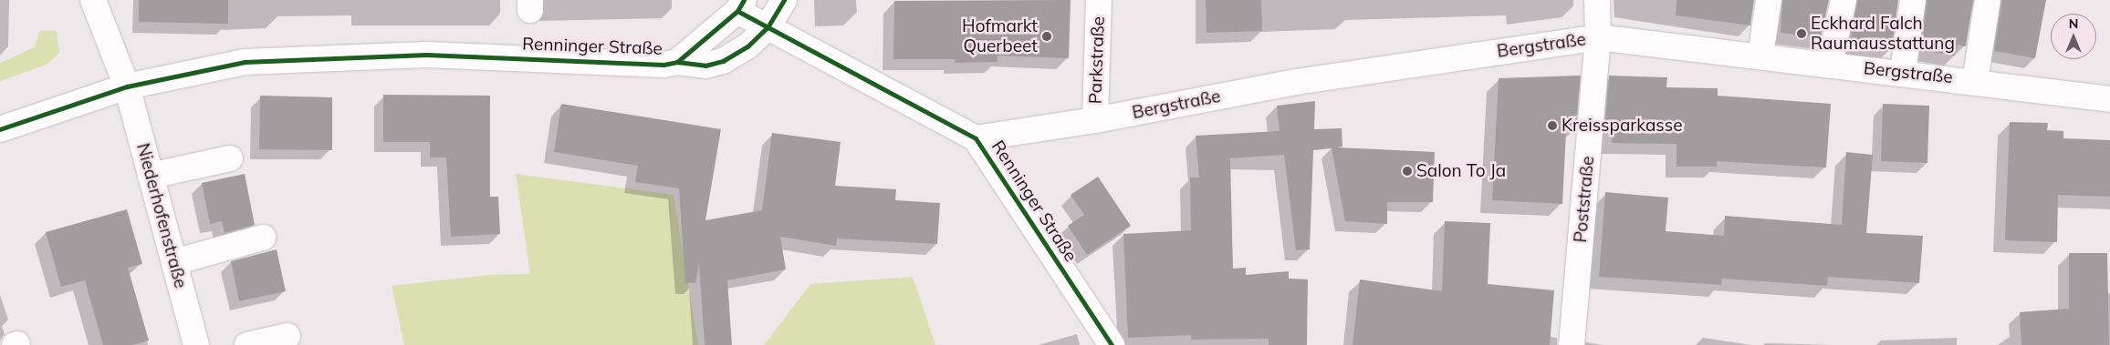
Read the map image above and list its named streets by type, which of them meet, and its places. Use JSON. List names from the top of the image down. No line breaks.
{"streets":{"street":["Bergstraße","Renninger Straße","Parkstraße","Poststraße","Niederhofenstraße"]},"crossings":[["Bergstraße","Renninger Straße"],["Bergstraße","Parkstraße"],["Bergstraße","Poststraße"],["Renninger Straße","Niederhofenstraße"]],"places":["Eckhard Falch Raumausstattung","Hofmarkt Querbeet","Kreissparkasse","Salon To Ja"],"north":"top"}
